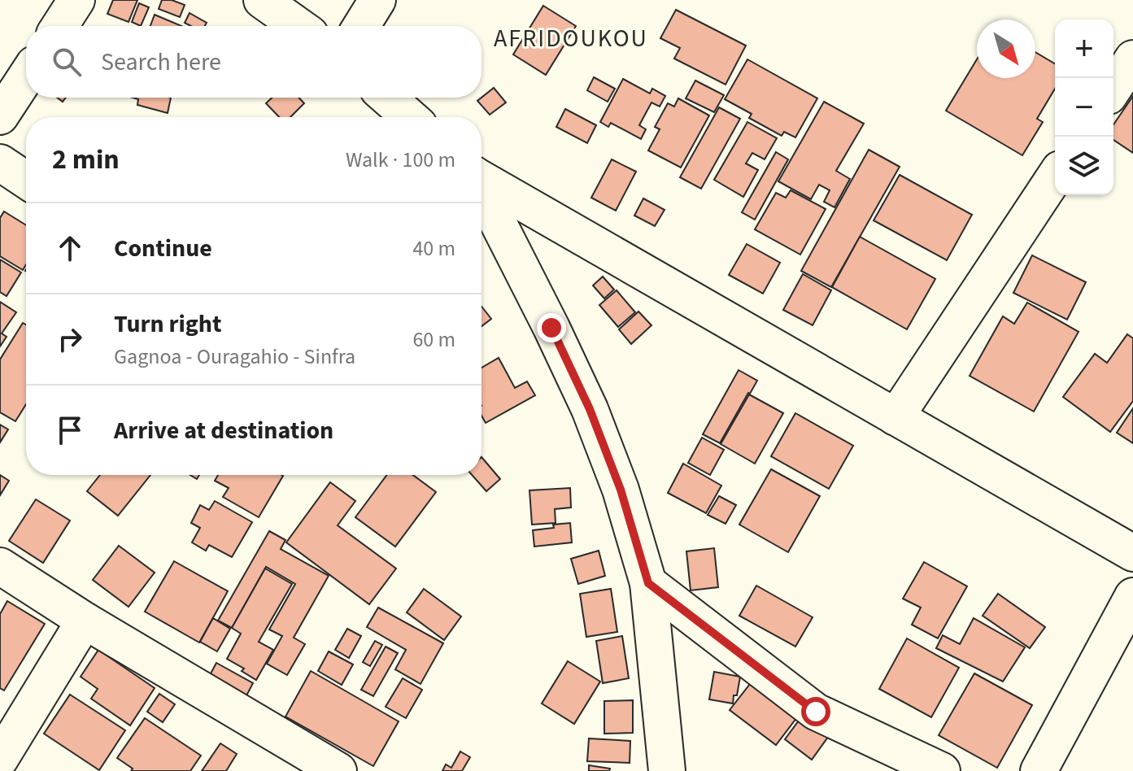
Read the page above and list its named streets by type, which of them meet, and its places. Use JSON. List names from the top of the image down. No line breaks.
{"districts":["AFRIDOUKOU"],"north":"bottom right","page":{"map_buttons":["+","−"],"search":"Search here","heading":["2 min","Walk · 100 m"],"list":[["Continue","40 m"],["Turn right","Gagnoa - Ouragahio - Sinfra","60 m"],"Arrive at destination"]}}
